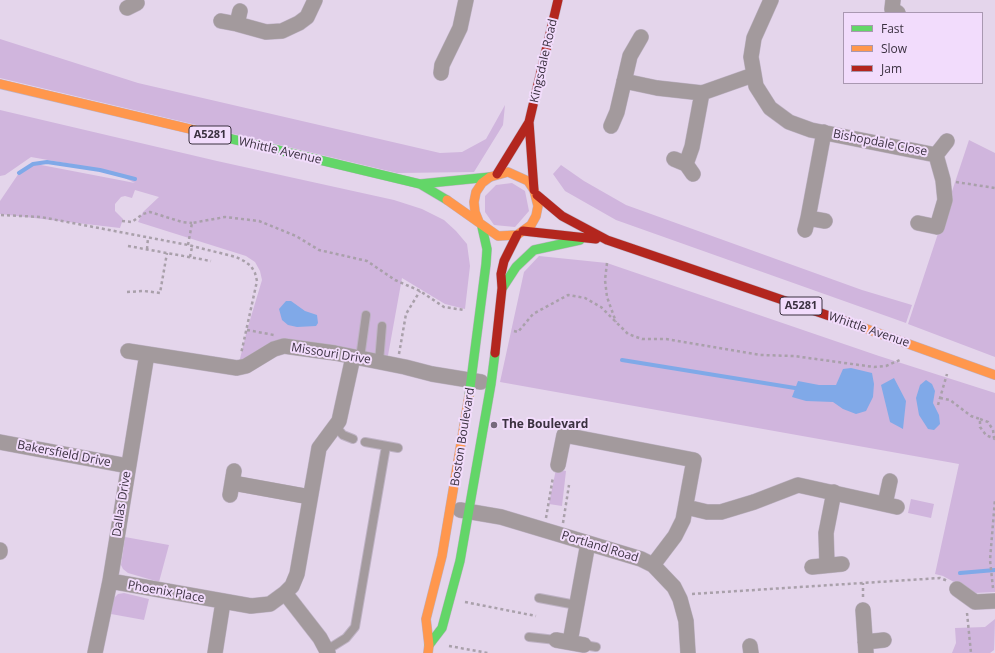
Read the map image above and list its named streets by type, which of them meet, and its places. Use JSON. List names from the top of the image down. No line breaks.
{"streets":{"main road":["Kingsdale Road","A5281","Whittle Avenue","Boston Boulevard"],"street":["Bishopdale Close","Missouri Drive","Bakersfield Drive","Dallas Drive","Portland Road","Phoenix Place"]},"crossings":[["Kingsdale Road","A5281"],["Kingsdale Road","Whittle Avenue"],["Kingsdale Road","Boston Boulevard"],["A5281","Whittle Avenue"],["A5281","Boston Boulevard"],["Whittle Avenue","Boston Boulevard"],["Missouri Drive","Boston Boulevard"],["Missouri Drive","Phoenix Place"],["Boston Boulevard","Portland Road"],["Bakersfield Drive","Dallas Drive"],["Dallas Drive","Phoenix Place"]],"places":["The Boulevard"],"legend":["Fast","Slow","Jam"]}
